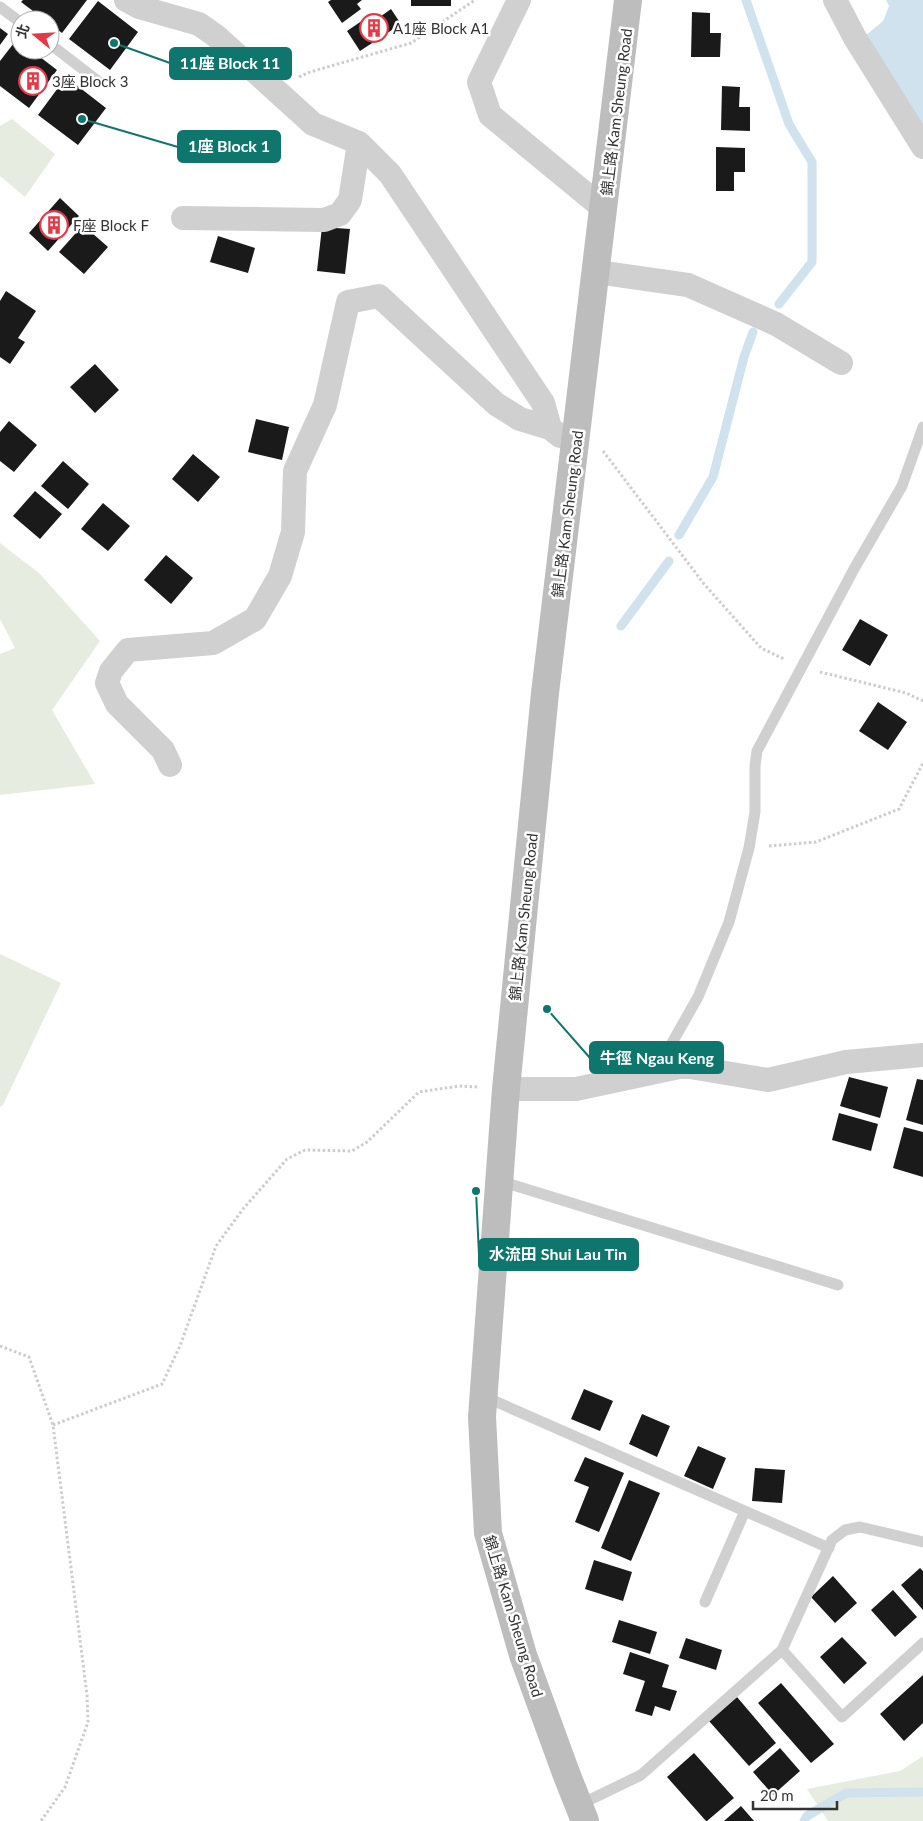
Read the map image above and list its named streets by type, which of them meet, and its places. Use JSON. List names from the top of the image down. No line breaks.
{"streets":{"main road":["錦上路 Kam Sheung Road"]},"places":{"building":["A1座 Block A1","3座 Block 3","F座 Block F"],"other":["11座 Block 11","1座 Block 1","牛徑 Ngau Keng","水流田 Shui Lau Tin"]},"scale_bar":"20 m","north":"left"}
